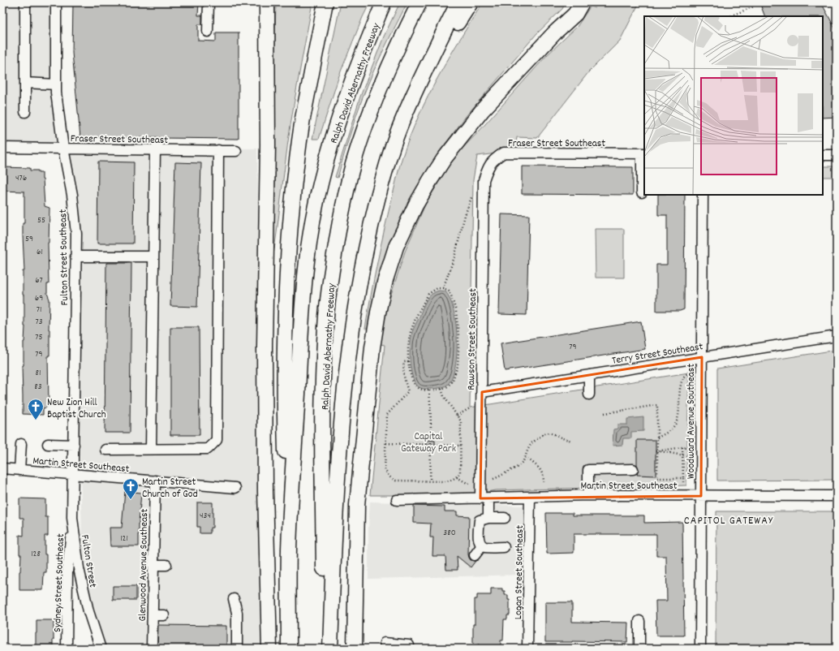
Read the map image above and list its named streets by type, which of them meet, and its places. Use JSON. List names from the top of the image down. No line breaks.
{"streets":{"highway":["Ralph David Abernathy Freeway"],"street":["Fraser Street Southeast","Fulton Street Southeast","Rawson Street Southeast","Terry Street Southeast","Woodward Avenue Southeast","Martin Street Southeast","Fulton Street","Glenwood Avenue Southeast","Logan Street Southeast","Sydney Street Southeast"]},"crossings":[["Fraser Street Southeast","Fulton Street Southeast"],["Fraser Street Southeast","Rawson Street Southeast"],["Fulton Street Southeast","Martin Street Southeast"],["Fulton Street Southeast","Fulton Street"],["Rawson Street Southeast","Terry Street Southeast"],["Rawson Street Southeast","Martin Street Southeast"],["Terry Street Southeast","Woodward Avenue Southeast"],["Woodward Avenue Southeast","Martin Street Southeast"],["Martin Street Southeast","Fulton Street"],["Martin Street Southeast","Glenwood Avenue Southeast"],["Martin Street Southeast","Logan Street Southeast"],["Fulton Street","Sydney Street Southeast"]],"districts":["CAPITOL GATEWAY"],"parks":["Capital Gateway Park"],"places":{"church":["New Zion Hill Baptist Church","Martin Street Church of God"]},"house_numbers":["476","55","59","61","67","69","71","73","75","79","79","81","83","434","380","121","128"]}
